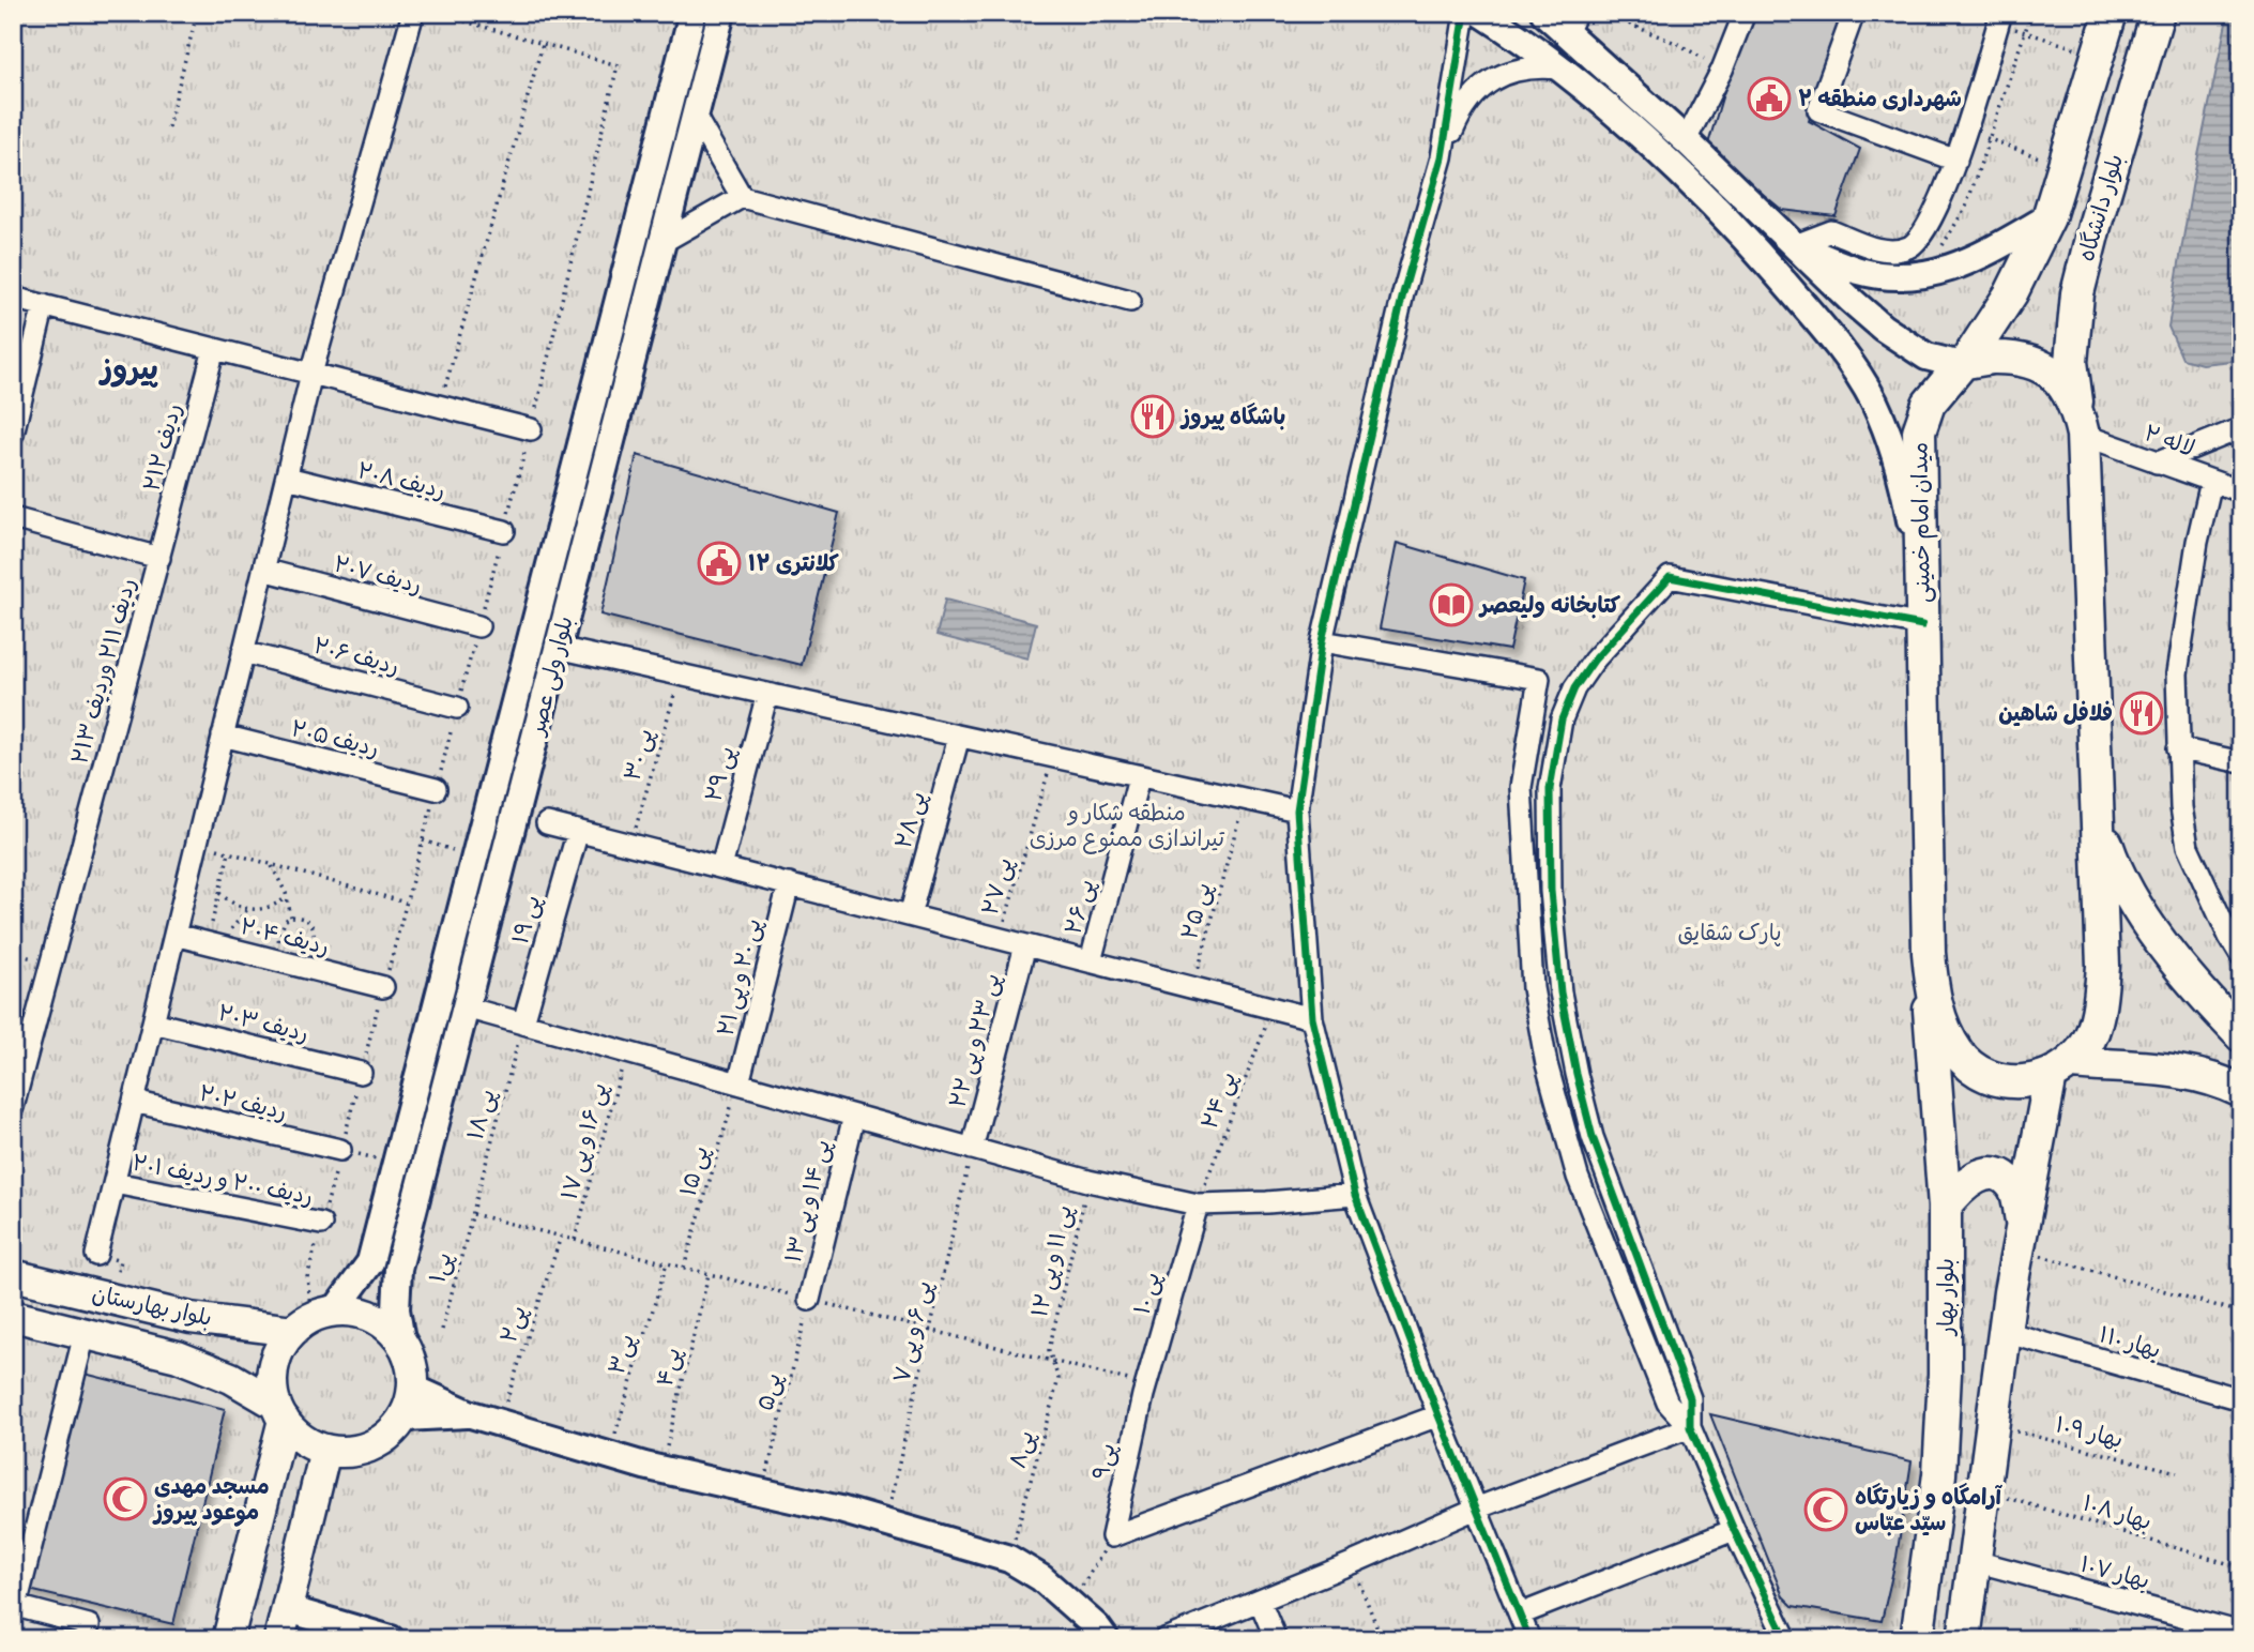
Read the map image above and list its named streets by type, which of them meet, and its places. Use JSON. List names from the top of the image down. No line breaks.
{"streets":{"main road":["بلوار دانشگاه","میدان امام خمینی","بلوار بهار","بلوار بهارستان"],"street":["لاله ۲","ردیف ۲۱۲","ردیف ۲۰۸","ردیف ۲۰۷","ردیف ۲۰۶","ردیف ۲۱۱ وردیف ۲۱۳","بلوار ولی عصر","ردیف ۲۰۵","پی ۲۹","پی ۲۸","پی ۲۶","پی ۱۹","ردیف ۲۰۴","پی ۲۰ و پی ۲۱","ردیف ۲۰۳","پی ۲۳ و پی ۲۲","ردیف ۲۰۲","ردیف ۲۰۰ و ردیف ۲۰۱","پی ۱۴ و پی ۱۳","پی ۱۰","بهار ۱۱۰","پی۹","بهار ۱۰۷"],"path":["پی ۳۰","پی ۲۷","پی ۲۵","پی ۲۴","پی ۱۸","پی ۱۶ و پی ۱۷","پی ۱۵","پی ۱۱ و پی ۱۲","پی۱","پی۲","پی ۶ و پی ۷","پی۳","پی۴","پی۵","بهار ۱۰۹","پی۸","بهار ۱۰۸"]},"crossings":[["بلوار دانشگاه","لاله ۲"],["بلوار دانشگاه","میدان امام خمینی"],["ردیف ۲۱۲","ردیف ۲۱۱ وردیف ۲۱۳"],["میدان امام خمینی","بلوار بهار"],["بلوار ولی عصر","بلوار بهارستان"],["پی ۱۹","پی ۱۸"],["پی ۲۰ و پی ۲۱","پی ۱۵"],["پی ۲۳ و پی ۲۲","پی ۶ و پی ۷"],["پی ۲۴","پی ۱۰"],["پی ۱۸","پی۱"],["پی ۱۴ و پی ۱۳","پی۵"],["پی ۱۱ و پی ۱۲","پی۸"],["پی ۱۰","پی۹"]],"districts":["پیروز"],"parks":["منطقه شکار و تیراندازی ممنوع مرزی","پارک شقایق"],"places":{"public building":["شهرداری منطقه ۲","کلانتری ۱۲"],"restaurant":["باشگاه پیروز","فلافل شاهین"],"library":["کتابخانه ولیعصر"],"mosque":["مسجد مهدی موعود پیروز","آرامگاه و زیارتگاه سیّد عبّاس"]}}
